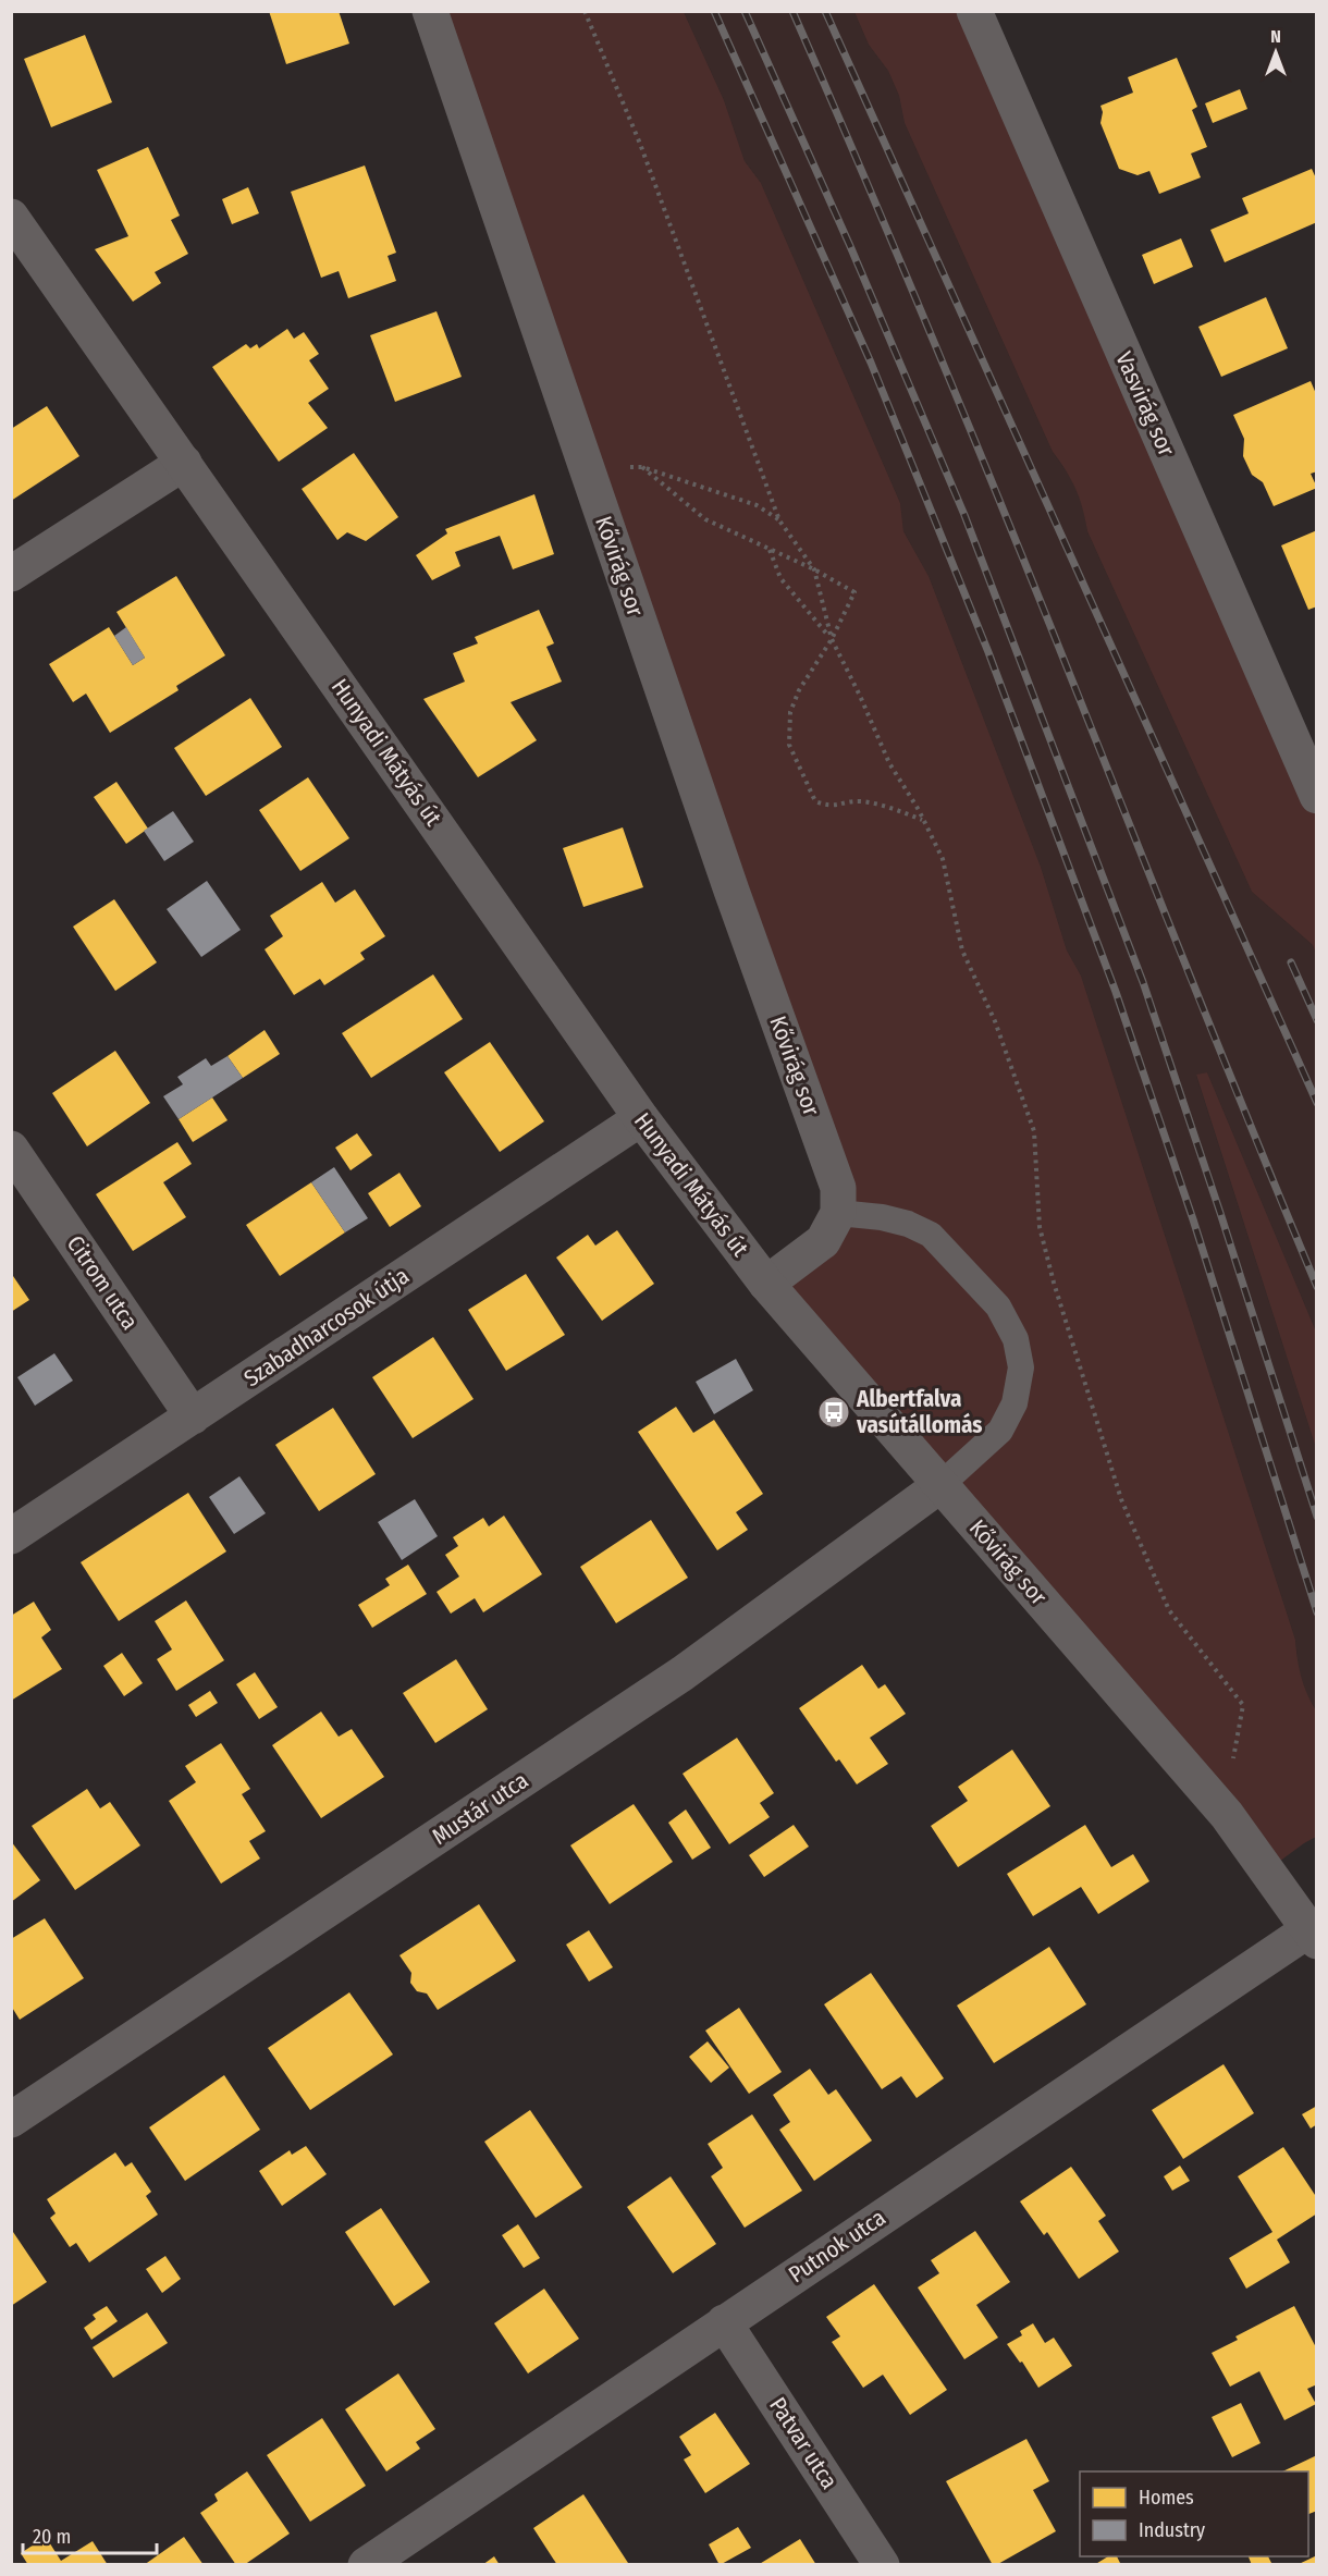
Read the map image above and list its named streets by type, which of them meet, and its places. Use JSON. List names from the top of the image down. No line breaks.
{"streets":{"street":["Vasvirág sor","Kővirág sor","Hunyadi Mátyás út","Citrom utca","Szabadharcosok útja","Mustár utca","Putnok utca","Patvar utca"]},"crossings":[["Kővirág sor","Hunyadi Mátyás út"],["Kővirág sor","Mustár utca"],["Kővirág sor","Putnok utca"],["Hunyadi Mátyás út","Szabadharcosok útja"],["Citrom utca","Szabadharcosok útja"],["Putnok utca","Patvar utca"]],"places":{"bus stop":["Albertfalva vasútállomás"]},"legend":["Homes","Industry"],"scale_bar":"20 m","north":"top"}
